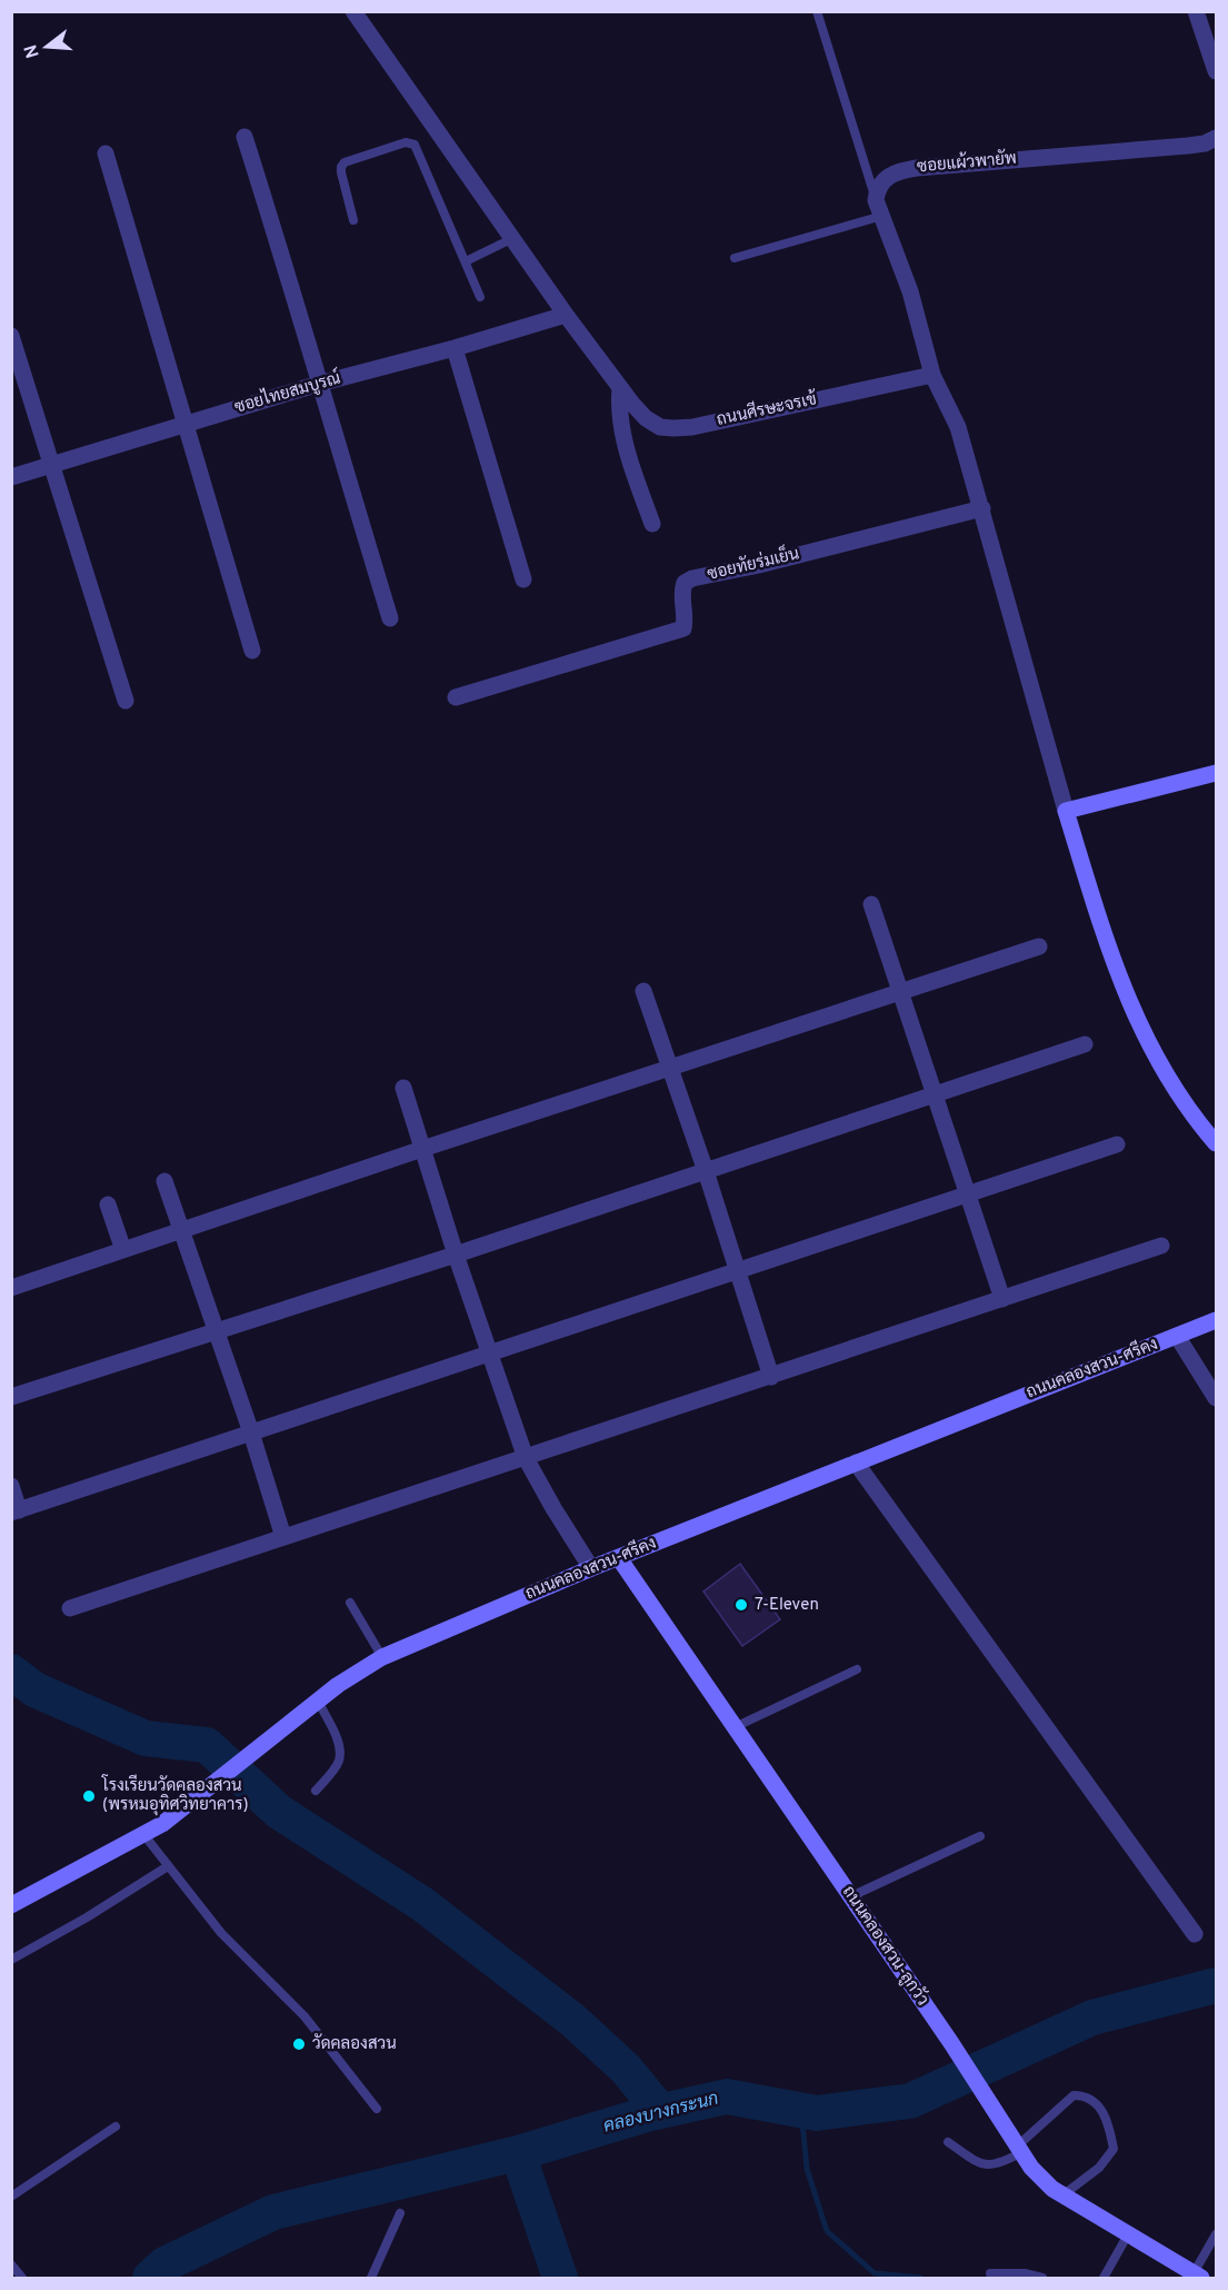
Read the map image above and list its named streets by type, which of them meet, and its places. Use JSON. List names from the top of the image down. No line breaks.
{"streets":{"street":["ซอยแผ้วพายัพ","ซอยไทยสมบูรณ์","ถนนศีรษะจรเข้","ซอยทัยร่มเย็น","ถนนคลองสวน-ศรีคง","ถนนคลองสวน-ลูกวัว"]},"crossings":[["ซอยไทยสมบูรณ์","ถนนศีรษะจรเข้"],["ถนนคลองสวน-ศรีคง","ถนนคลองสวน-ลูกวัว"]],"water":["คลองบางกระนก"],"places":["7-Eleven","โรงเรียนวัดคลองสวน (พรหมอุทิศวิทยาคาร)","วัดคลองสวน"],"north":"left"}
